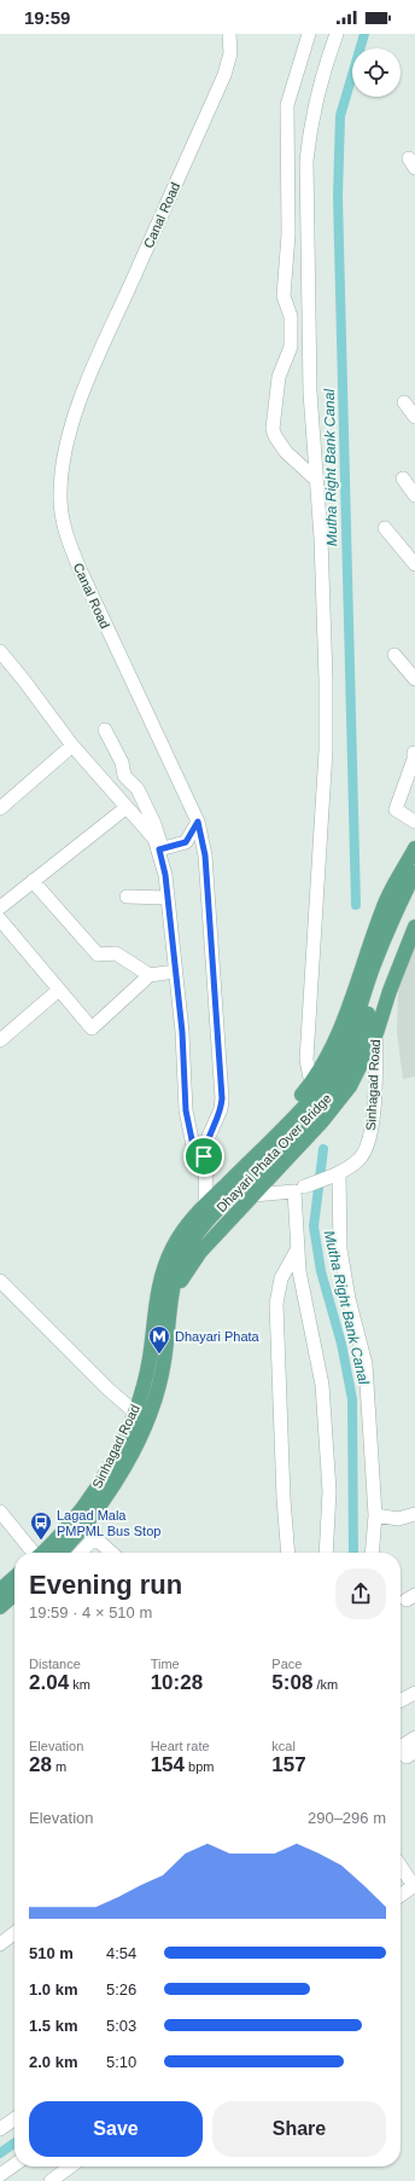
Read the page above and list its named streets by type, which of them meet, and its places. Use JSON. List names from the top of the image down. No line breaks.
{"streets":{"main road":["Sinhagad Road","Dhayari Phata Over Bridge"],"street":["Canal Road"]},"crossings":[["Canal Road","Sinhagad Road"],["Sinhagad Road","Dhayari Phata Over Bridge"]],"water":["Mutha Right Bank Canal"],"places":{"metro station":["Dhayari Phata"],"bus stop":["Lagad Mala PMPML Bus Stop"]},"page":{"status":"19:59","heading":["Evening run","19:59 · 4 × 510 m"],"stats":[["Distance","2.04 km"],["Time","10:28"],["Pace","5:08 /km"],["Elevation","28 m"],["Heart rate","154 bpm"],["kcal","157"]],"chart":["Elevation","290–296 m"],"list":[{"name":"510 m","note":"4:54"},{"name":"1.0 km","note":"5:26"},{"name":"1.5 km","note":"5:03"},{"name":"2.0 km","note":"5:10"}],"buttons":["Save","Share"]}}
